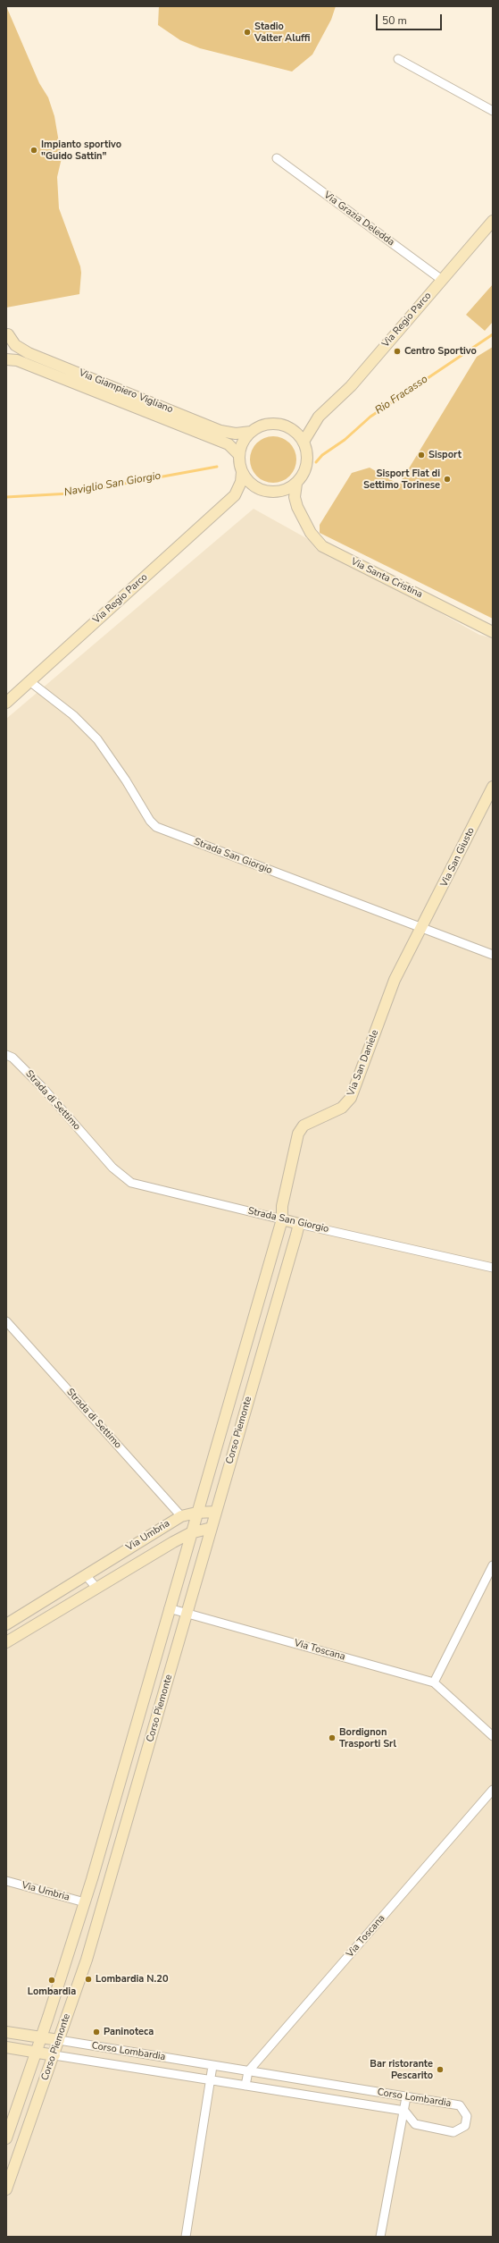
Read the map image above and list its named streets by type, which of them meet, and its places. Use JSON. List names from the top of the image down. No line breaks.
{"streets":{"street":["Via Grazia Deledda","Via Regio Parco","Via Giampiero Vigliano","Via Santa Cristina","Strada San Giorgio","Via San Giusto","Via San Daniele","Strada di Settimo","Corso Piemonte","Via Umbria","Via Toscana","Corso Lombardia"]},"crossings":[["Via Grazia Deledda","Via Regio Parco"],["Via Regio Parco","Via Giampiero Vigliano"],["Via Regio Parco","Via Santa Cristina"],["Via Regio Parco","Strada San Giorgio"],["Via Giampiero Vigliano","Via Santa Cristina"],["Strada San Giorgio","Via San Giusto"],["Strada San Giorgio","Via San Daniele"],["Strada San Giorgio","Strada di Settimo"],["Strada San Giorgio","Corso Piemonte"],["Via San Giusto","Via San Daniele"],["Via San Daniele","Corso Piemonte"],["Strada di Settimo","Via Umbria"],["Corso Piemonte","Via Umbria"],["Corso Piemonte","Via Toscana"],["Corso Piemonte","Corso Lombardia"],["Via Toscana","Corso Lombardia"]],"water":["Rio Fracasso","Naviglio San Giorgio"],"places":["Stadio Valter Aluffi","Impianto sportivo \"Guido Sattin\"","Centro Sportivo","Sisport","Sisport Fiat di Settimo Torinese","Bordignon Trasporti Srl","Lombardia N.20","Lombardia","Paninoteca","Bar ristorante Pescarito"],"scale_bar":"50 m"}
